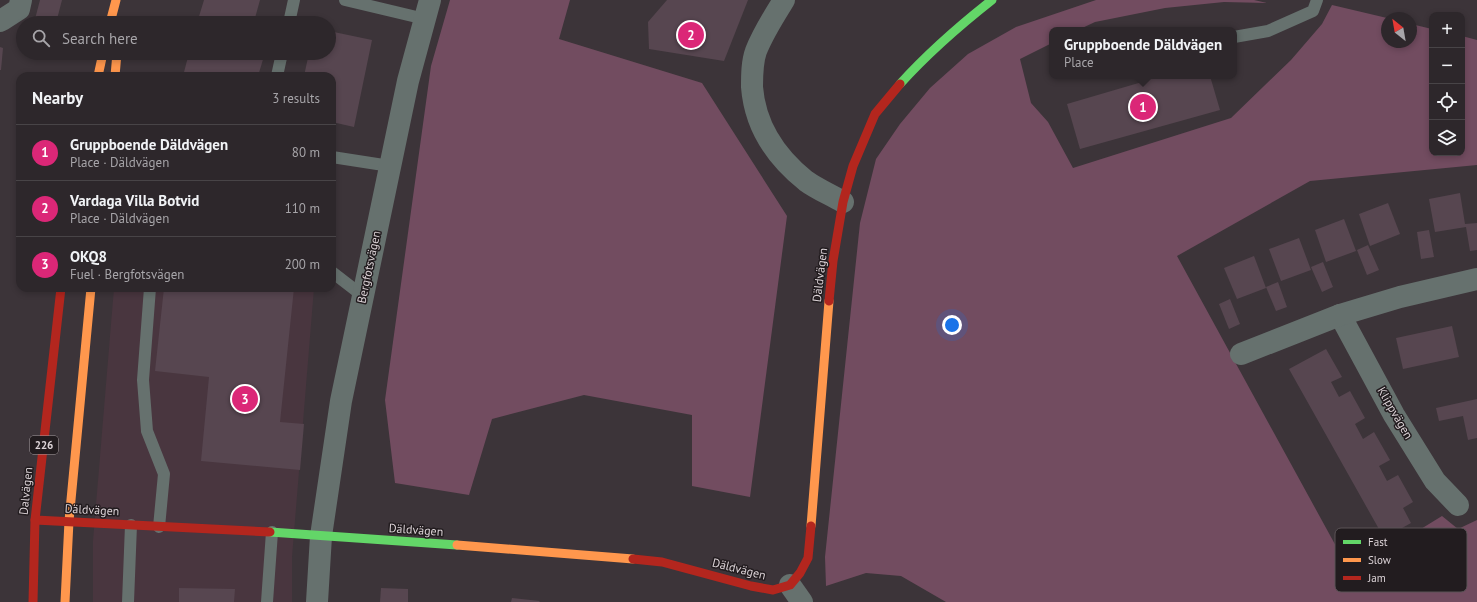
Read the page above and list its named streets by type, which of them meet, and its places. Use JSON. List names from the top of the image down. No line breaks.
{"streets":{"street":["Bergfotsvägen","Däldvägen","Klippvägen","226","Dalvägen"]},"crossings":[["Bergfotsvägen","Däldvägen"],["Däldvägen","Dalvägen"]],"legend":["Fast","Slow","Jam"],"north":"top left","page":{"map_buttons":["+","−"],"search":"Search here","pins":["2","1","3"],"popup":["Gruppboende Däldvägen","Place"],"heading":["Nearby","3 results"],"list":[{"mark":"1","name":"Gruppboende Däldvägen","note":"Place · Däldvägen","value":"80 m"},{"mark":"2","name":"Vardaga Villa Botvid","note":"Place · Däldvägen","value":"110 m"},{"mark":"3","name":"OKQ8","note":"Fuel · Bergfotsvägen","value":"200 m"}]}}
